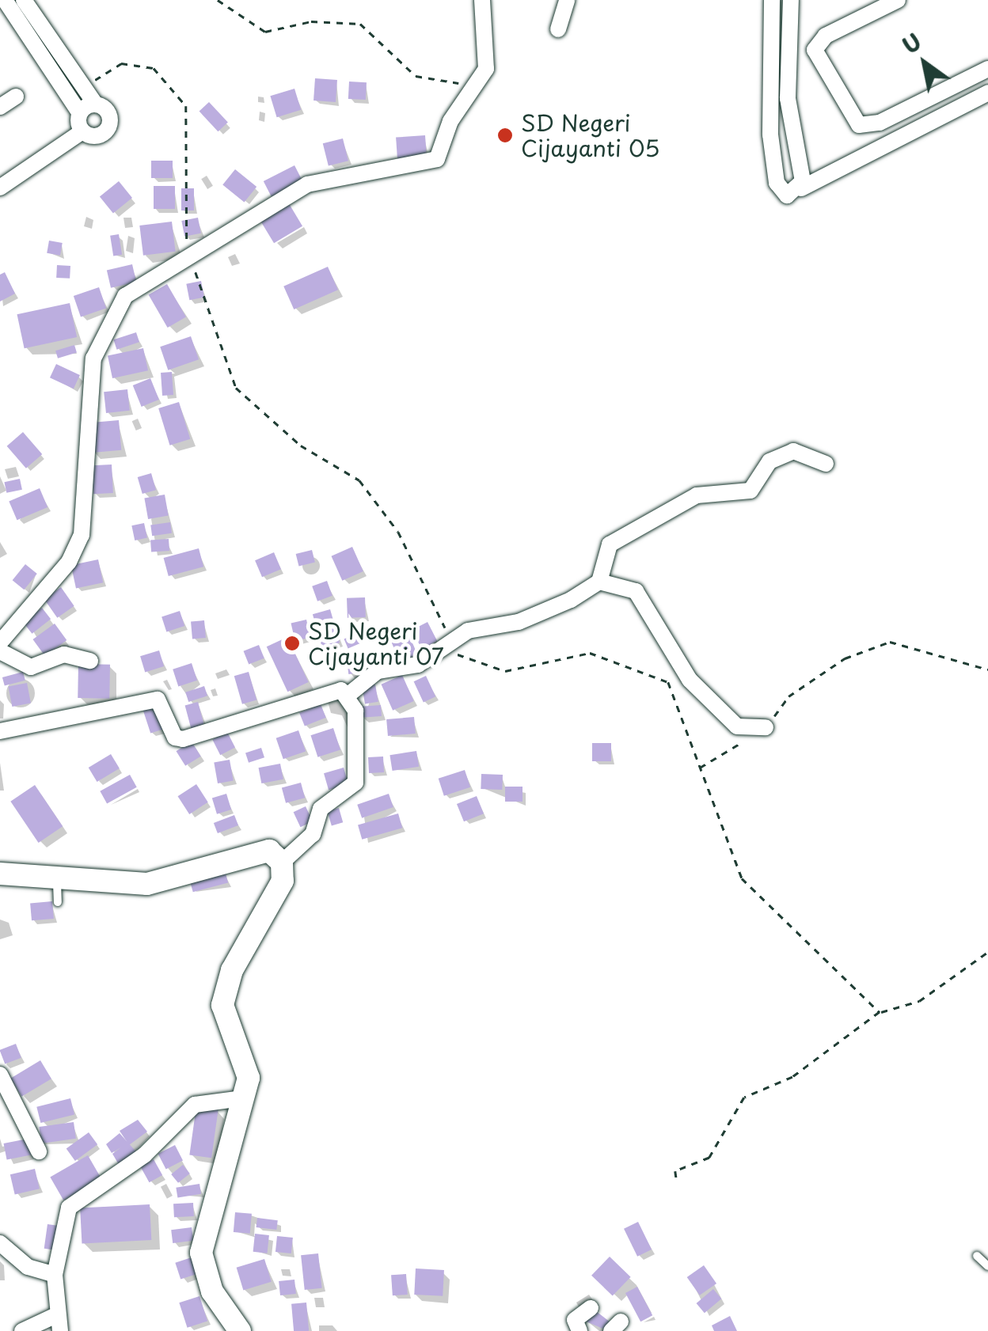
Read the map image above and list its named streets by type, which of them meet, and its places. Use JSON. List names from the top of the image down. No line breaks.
{"places":["SD Negeri Cijayanti 05","SD Negeri Cijayanti 07"],"north":"top left"}
